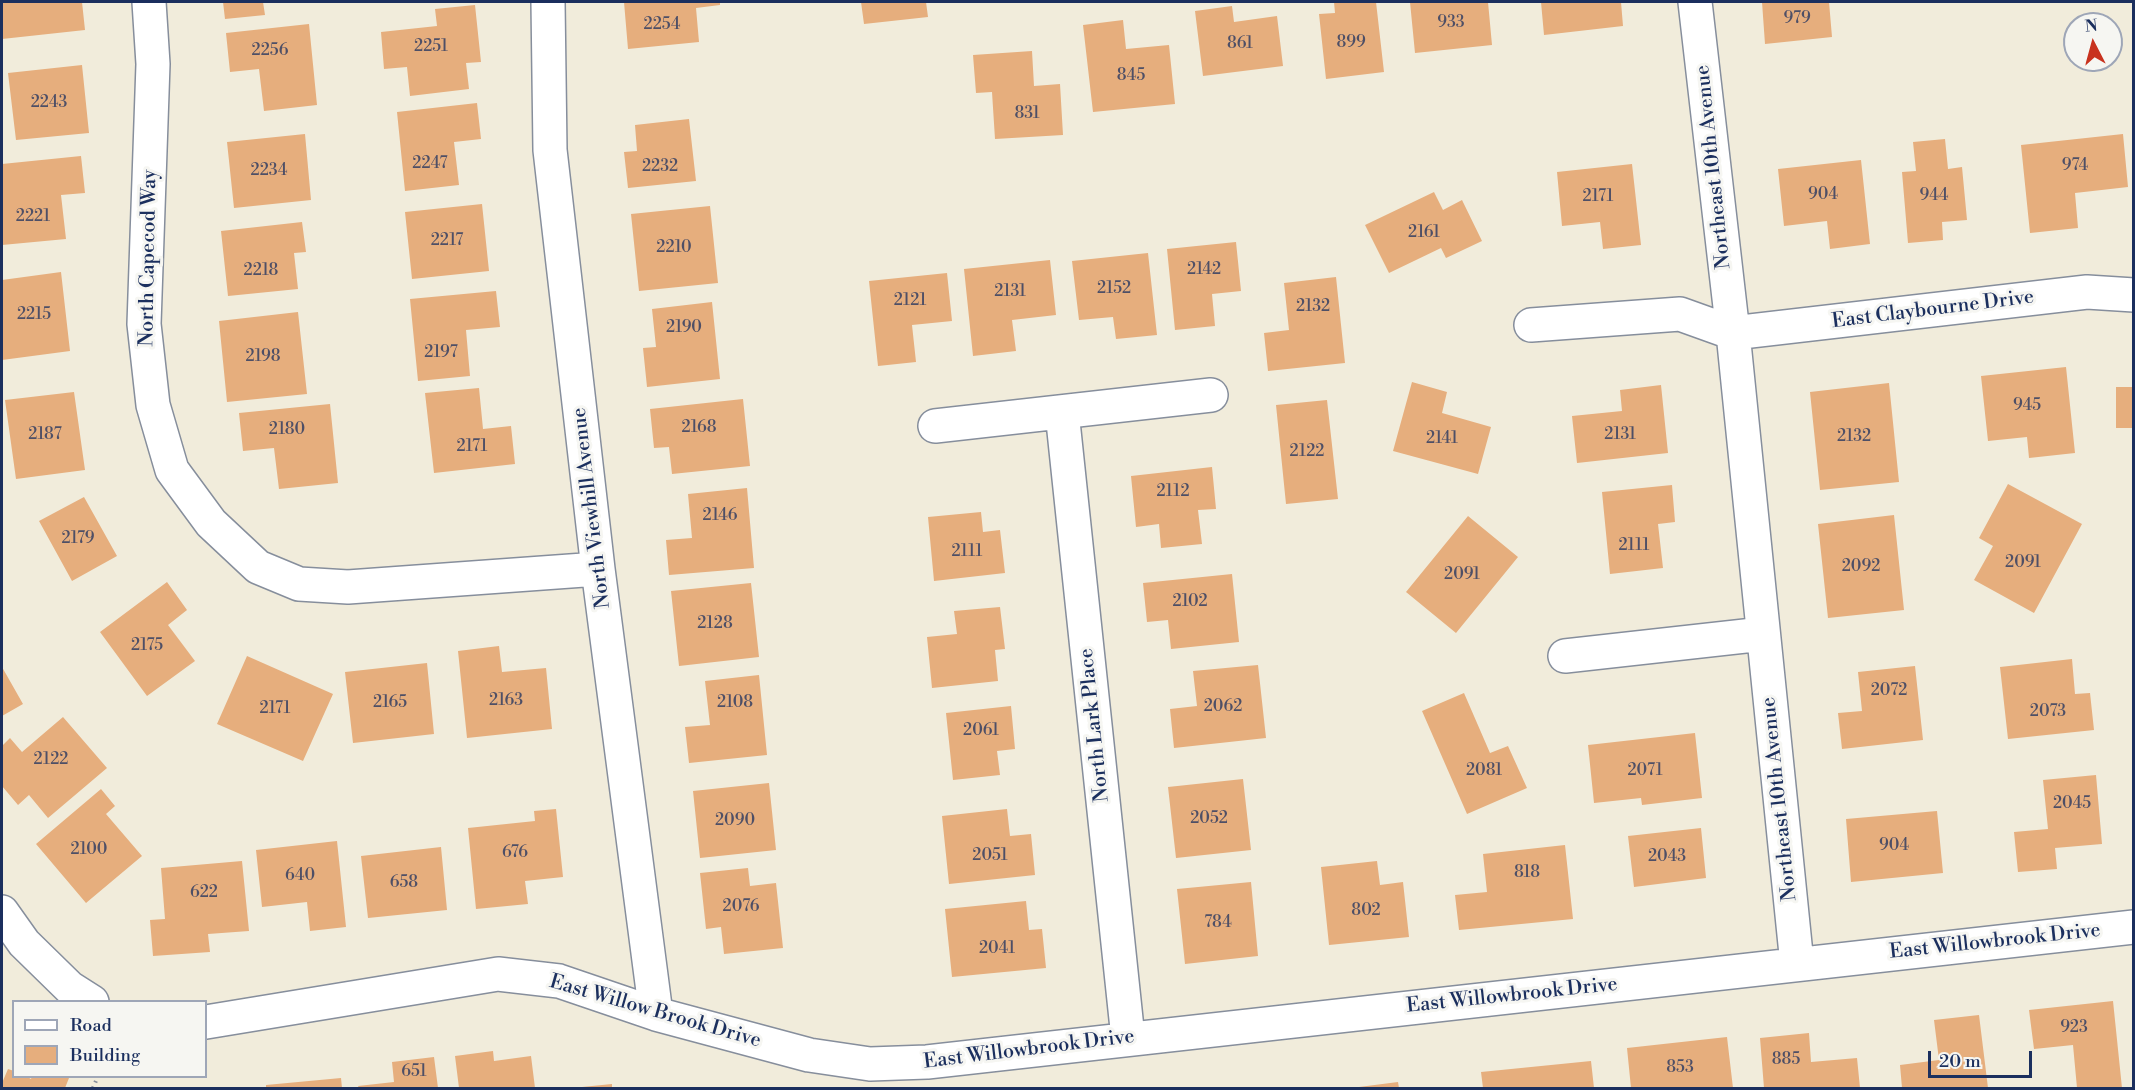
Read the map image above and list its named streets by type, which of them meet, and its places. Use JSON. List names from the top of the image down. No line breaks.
{"streets":{"street":["Northeast 10th Avenue","North Capecod Way","East Claybourne Drive","North Viewhill Avenue","North Lark Place","East Willowbrook Drive","East Willow Brook Drive"]},"crossings":[["Northeast 10th Avenue","East Claybourne Drive"],["Northeast 10th Avenue","East Willowbrook Drive"],["North Capecod Way","North Viewhill Avenue"],["North Viewhill Avenue","East Willow Brook Drive"],["North Lark Place","East Willowbrook Drive"],["East Willowbrook Drive","East Willow Brook Drive"]],"house_numbers":["979","933","2254","899","861","2251","2256","845","2243","831","2247","974","2232","2234","904","944","2171","2221","2161","2217","2210","2142","2218","2152","2131","2121","2132","2215","2190","2197","2198","945","2168","2180","2187","2131","2132","2141","2171","2122","2112","2146","2179","2111","2111","2091","2092","2091","2102","2128","2175","2072","2163","2165","2108","2062","2171","2073","2061","2122","2081","2071","2045","2052","2090","904","2100","676","2051","2043","818","640","658","622","2076","802","784","2041","923","885","853","651"],"legend":["Road","Building"],"scale_bar":"20 m","north":"top"}
